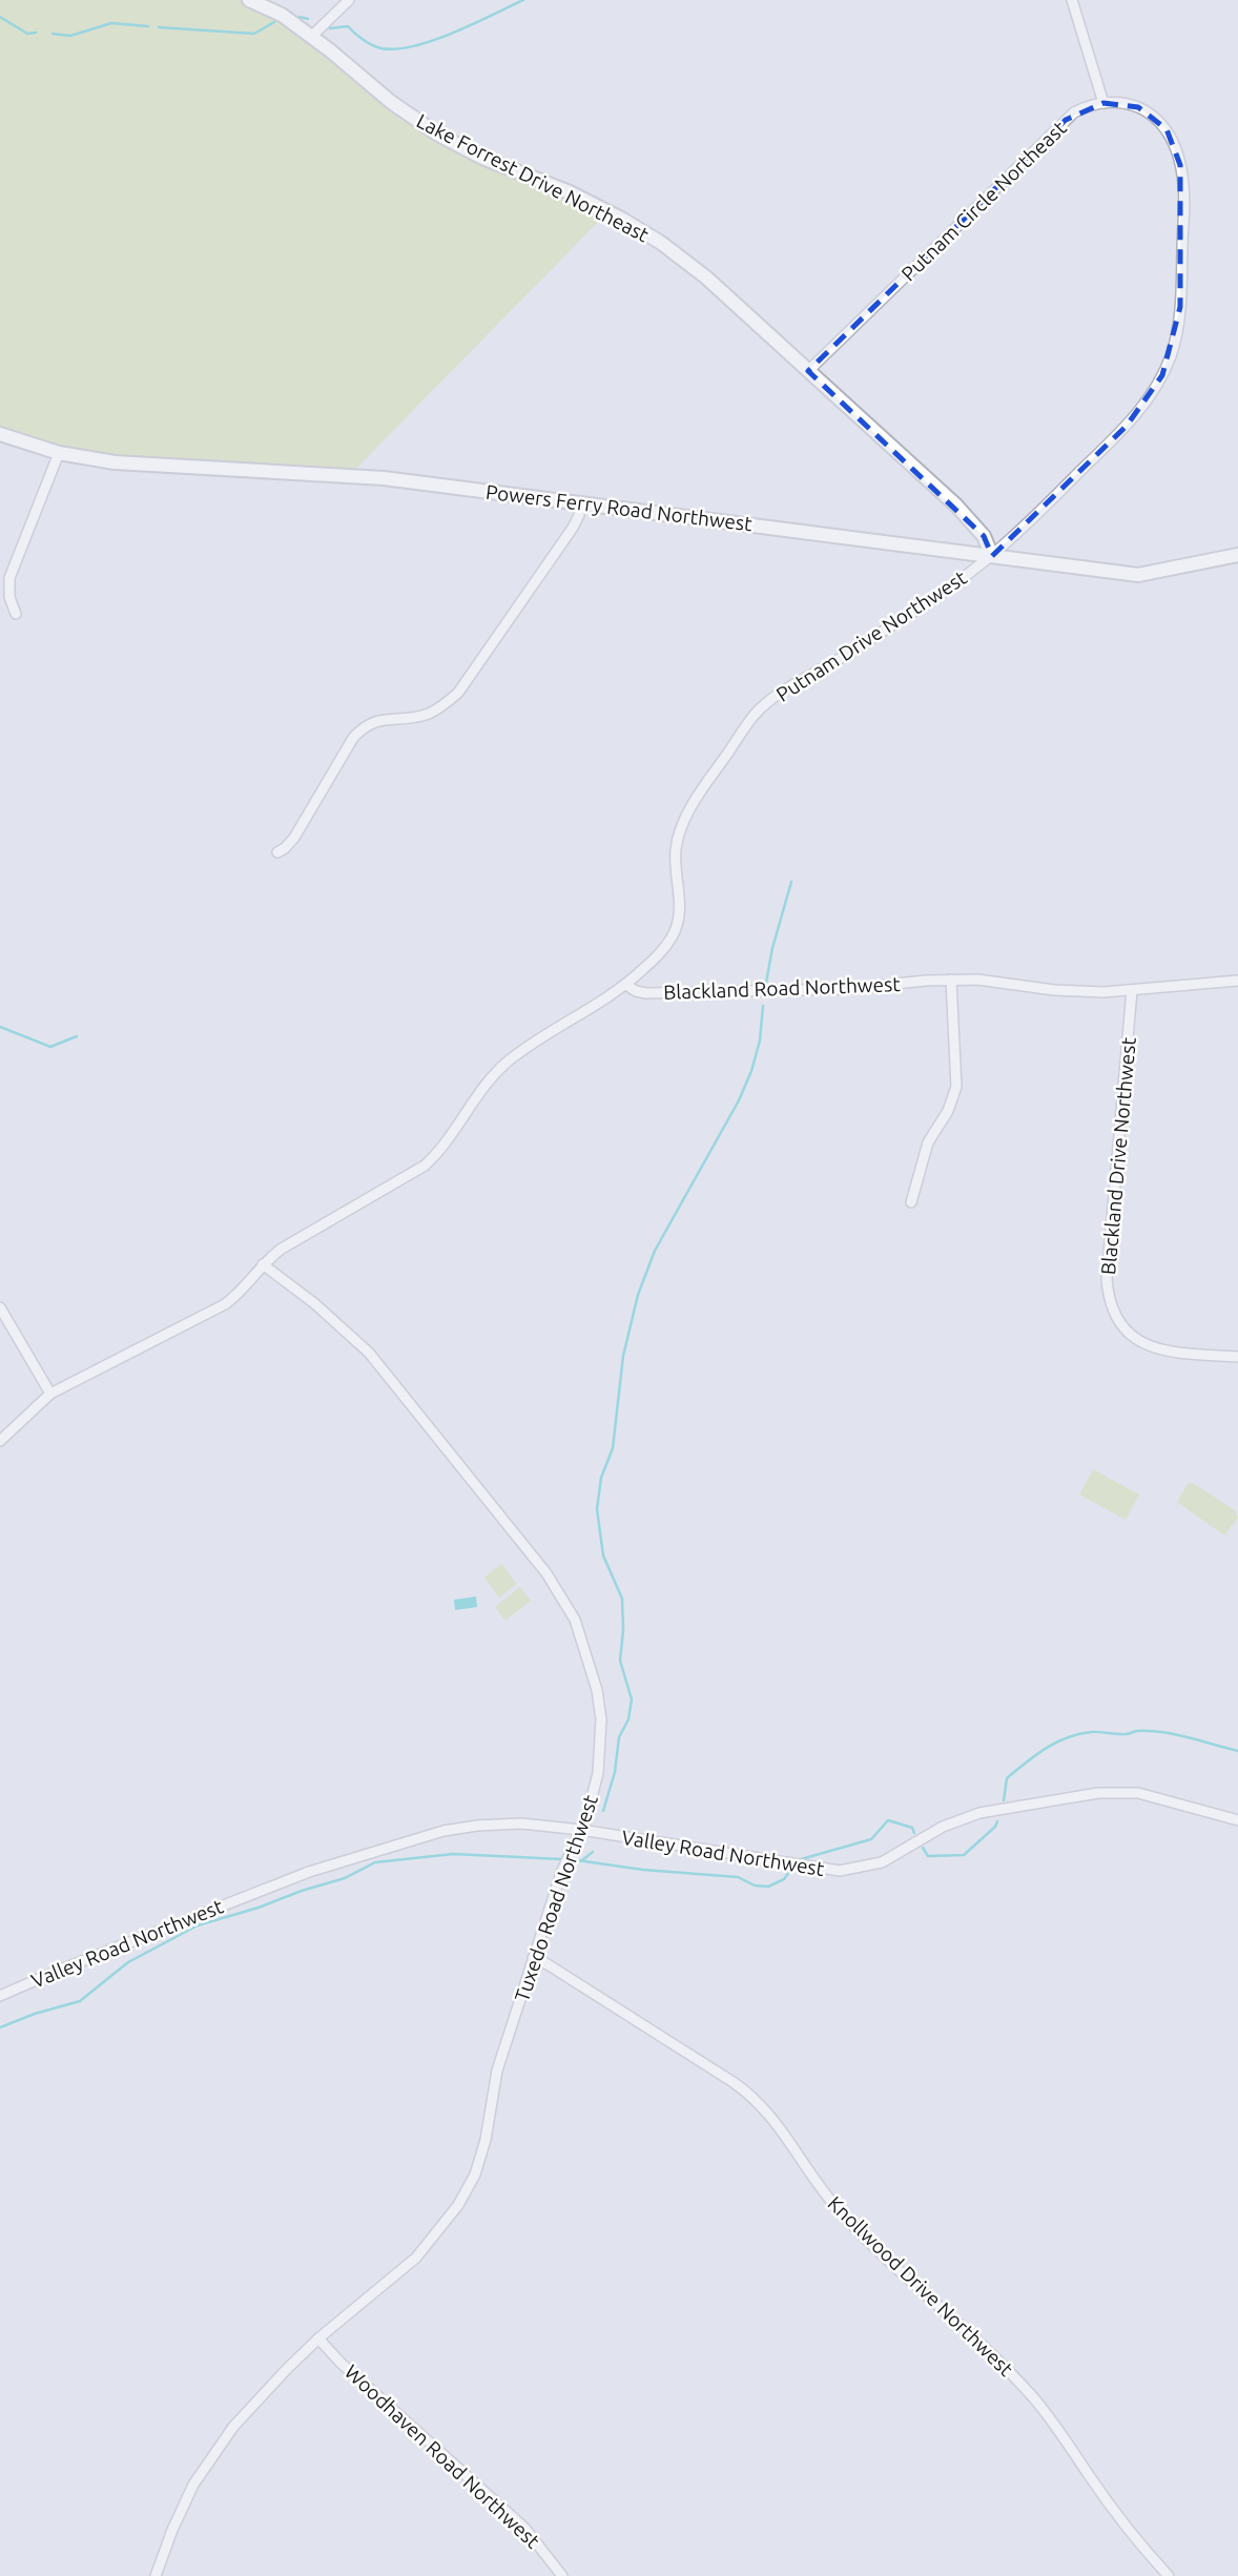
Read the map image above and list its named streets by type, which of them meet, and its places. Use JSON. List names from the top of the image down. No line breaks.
{"streets":{"street":["Lake Forrest Drive Northeast","Putnam Circle Northeast","Powers Ferry Road Northwest","Putnam Drive Northwest","Blackland Road Northwest","Blackland Drive Northwest","Valley Road Northwest","Tuxedo Road Northwest","Knollwood Drive Northwest","Woodhaven Road Northwest"]},"crossings":[["Lake Forrest Drive Northeast","Putnam Circle Northeast"],["Lake Forrest Drive Northeast","Powers Ferry Road Northwest"],["Lake Forrest Drive Northeast","Putnam Drive Northwest"],["Powers Ferry Road Northwest","Putnam Drive Northwest"],["Putnam Drive Northwest","Blackland Road Northwest"],["Blackland Road Northwest","Blackland Drive Northwest"],["Valley Road Northwest","Tuxedo Road Northwest"],["Tuxedo Road Northwest","Knollwood Drive Northwest"],["Tuxedo Road Northwest","Woodhaven Road Northwest"]]}
